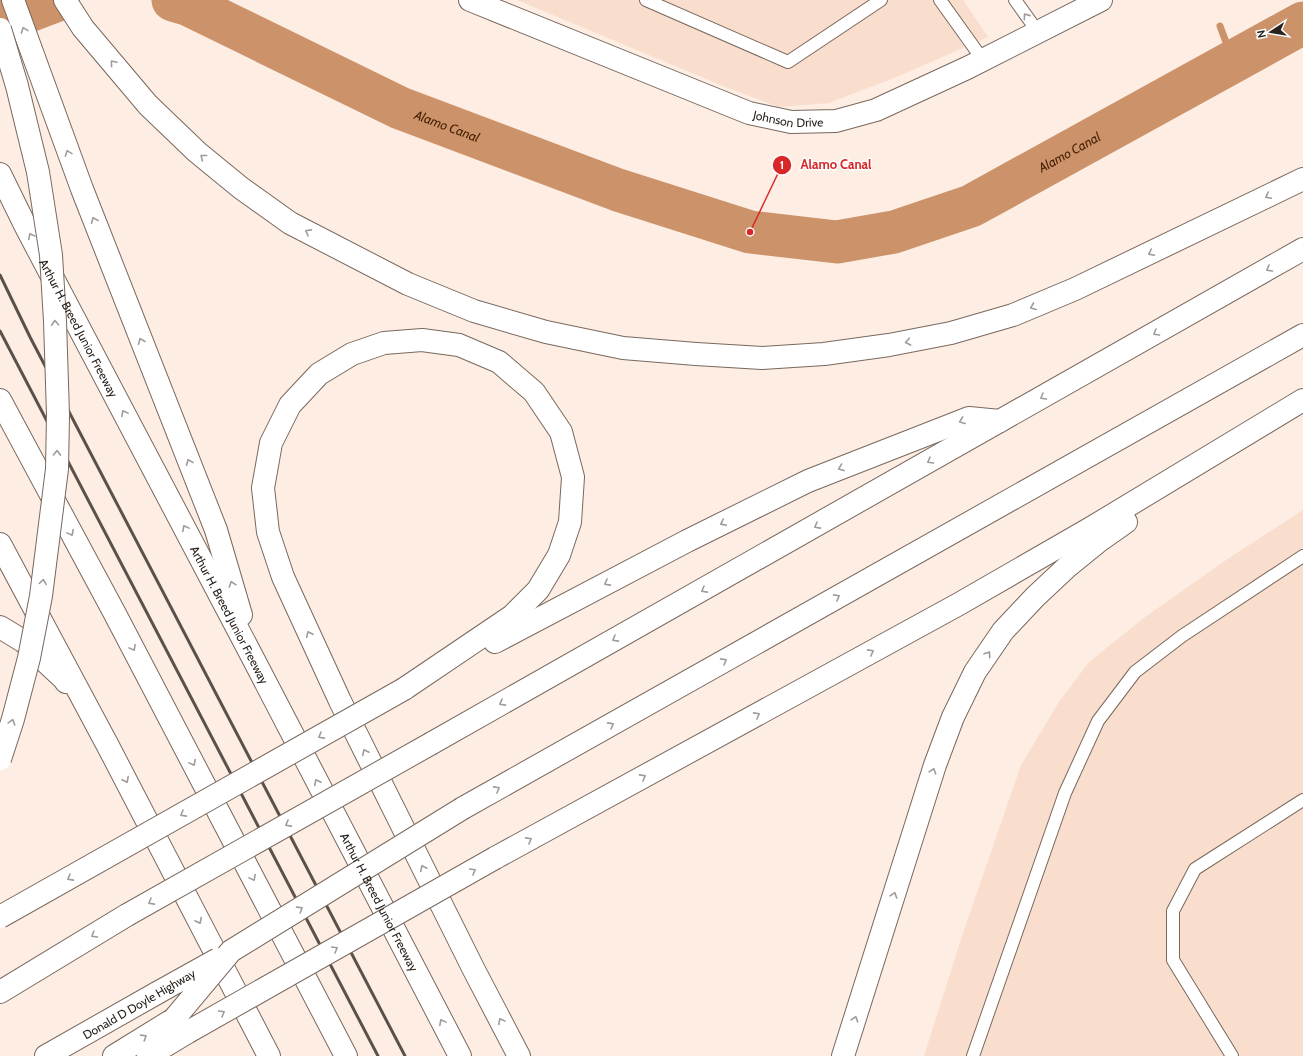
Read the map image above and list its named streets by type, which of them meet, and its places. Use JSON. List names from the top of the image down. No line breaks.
{"streets":{"main road":["Johnson Drive","Arthur H. Breed Junior Freeway","Donald D Doyle Highway"]},"water":["Alamo Canal"],"places":["Alamo Canal"],"north":"left"}
